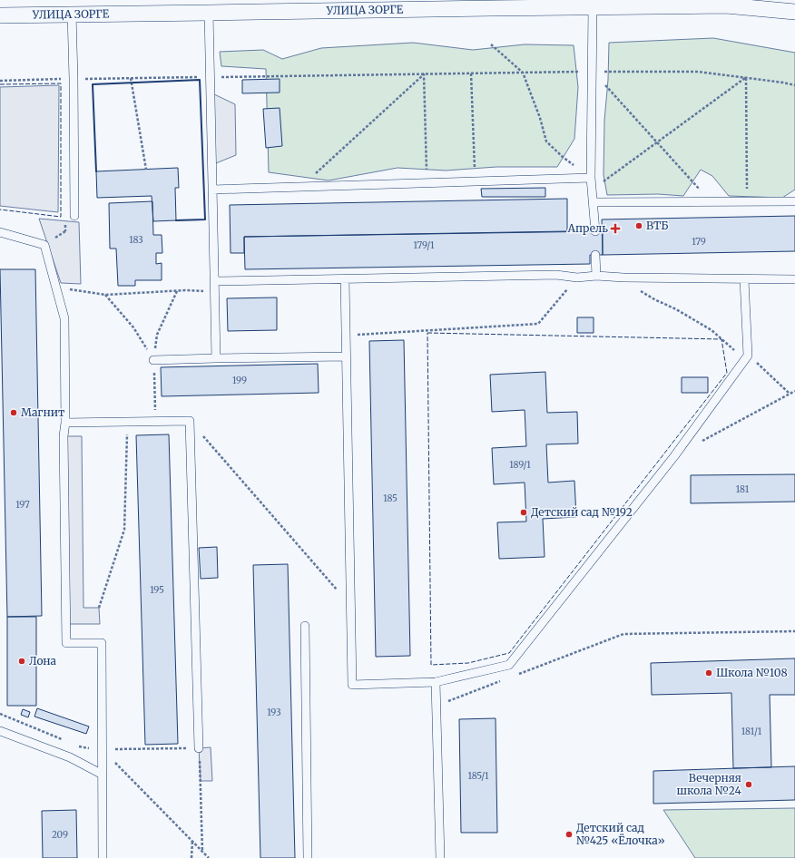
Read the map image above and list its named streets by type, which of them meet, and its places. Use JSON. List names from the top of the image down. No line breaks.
{"streets":{"street":["УЛИЦА ЗОРГЕ"]},"places":{"other":["ВТБ","Магнит","Детский сад №192","Лона","Школа №108","Вечерняя школа №24","Детский сад №425 «Ёлочка»"],"health":["Апрель"]},"house_numbers":["183","179","179/1","199","189/1","181","185","197","195","193","181/1","185/1","209"]}
